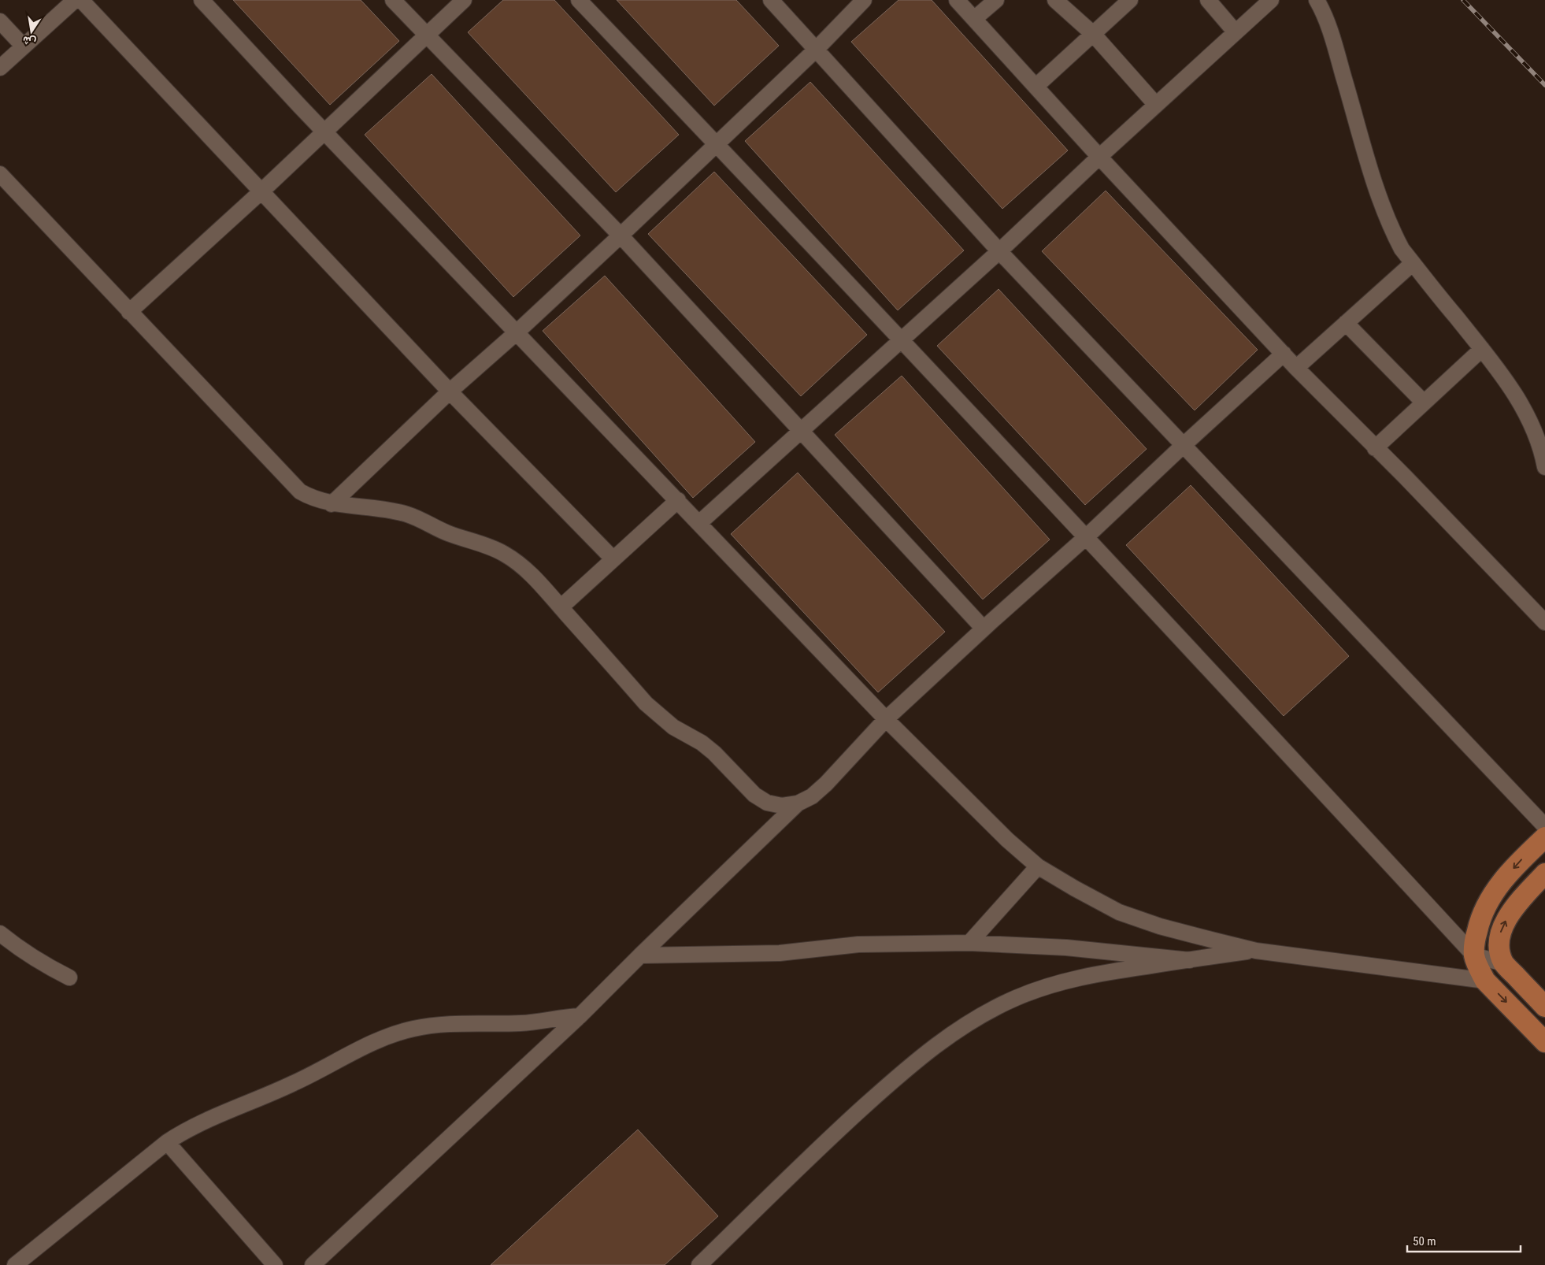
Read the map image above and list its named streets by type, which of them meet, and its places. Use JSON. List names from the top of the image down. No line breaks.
{"scale_bar":"50 m","north":"bottom"}
